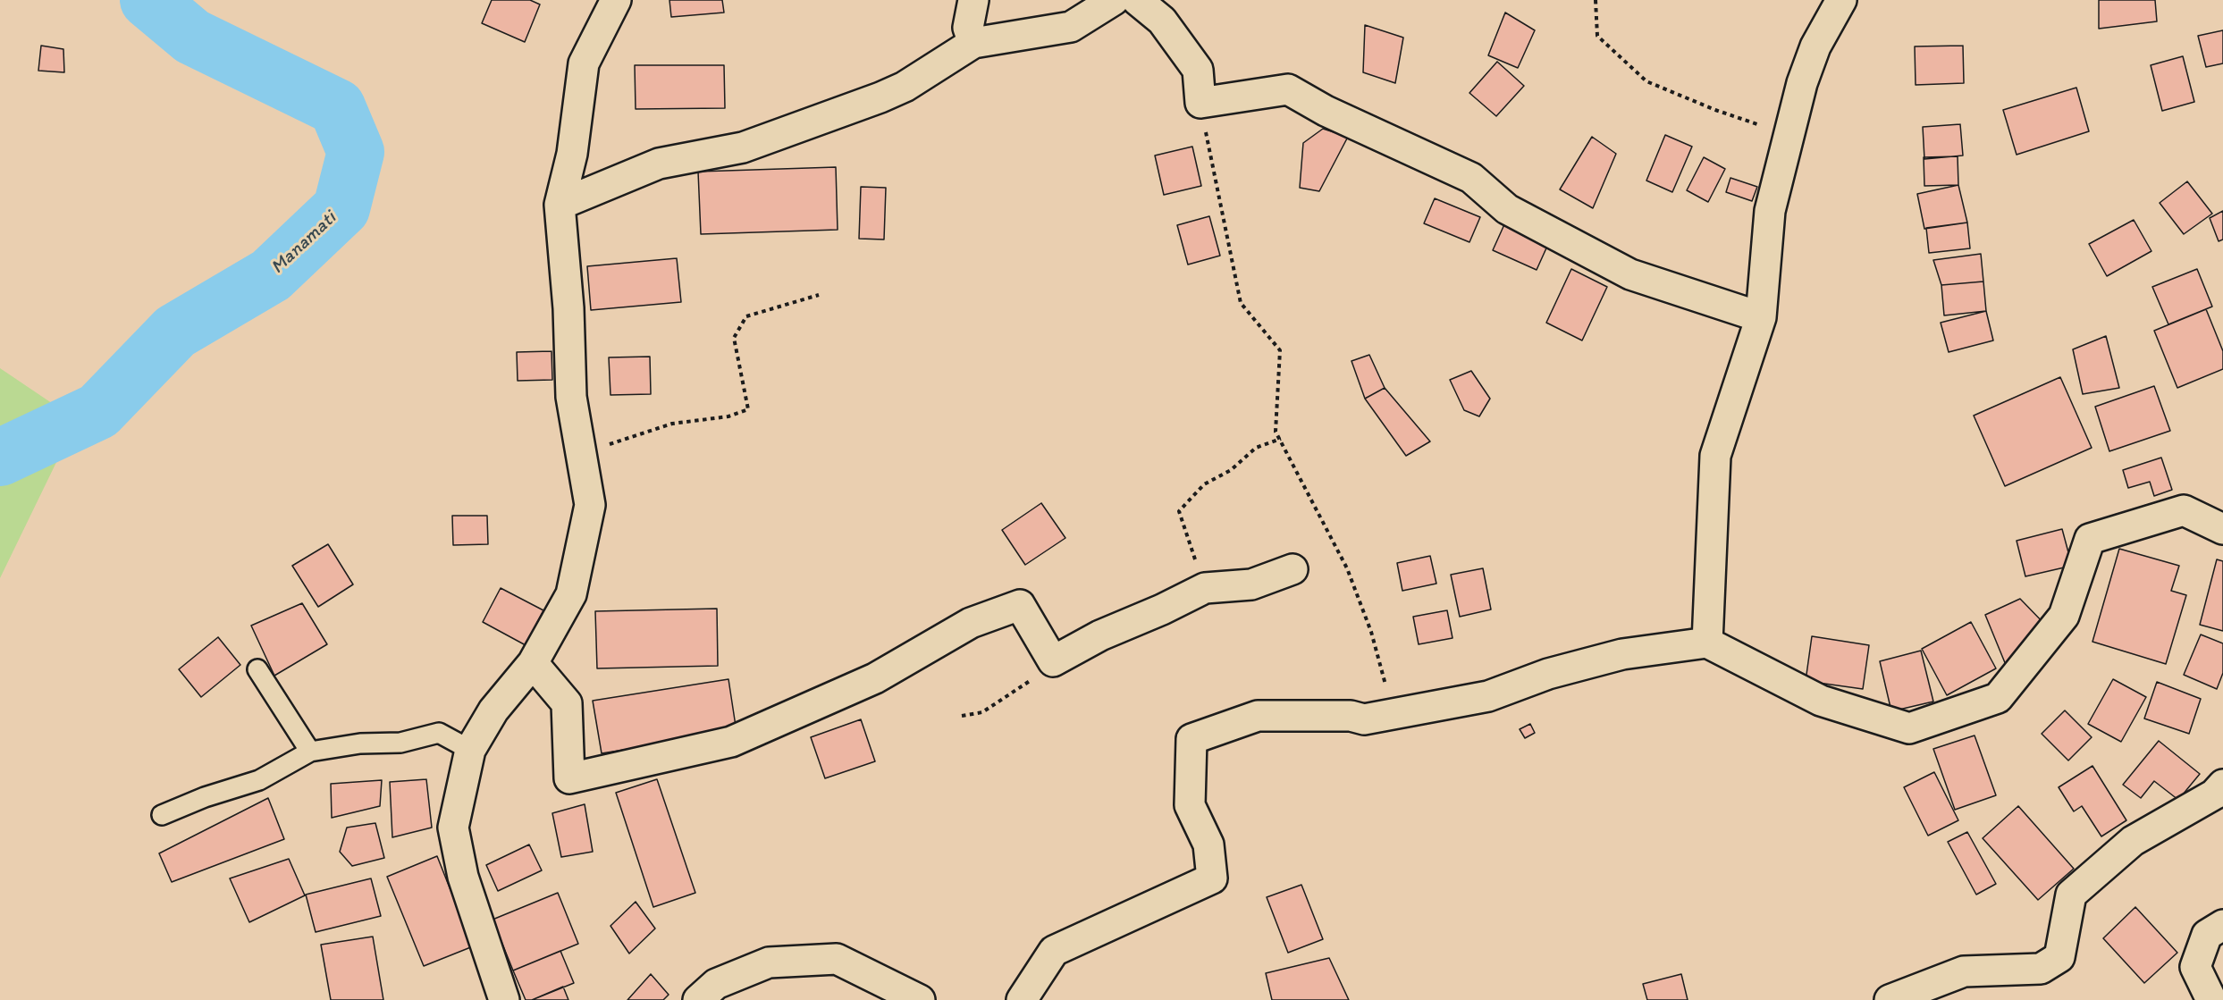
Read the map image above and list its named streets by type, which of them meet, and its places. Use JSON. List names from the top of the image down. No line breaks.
{"water":["Manamati"]}
